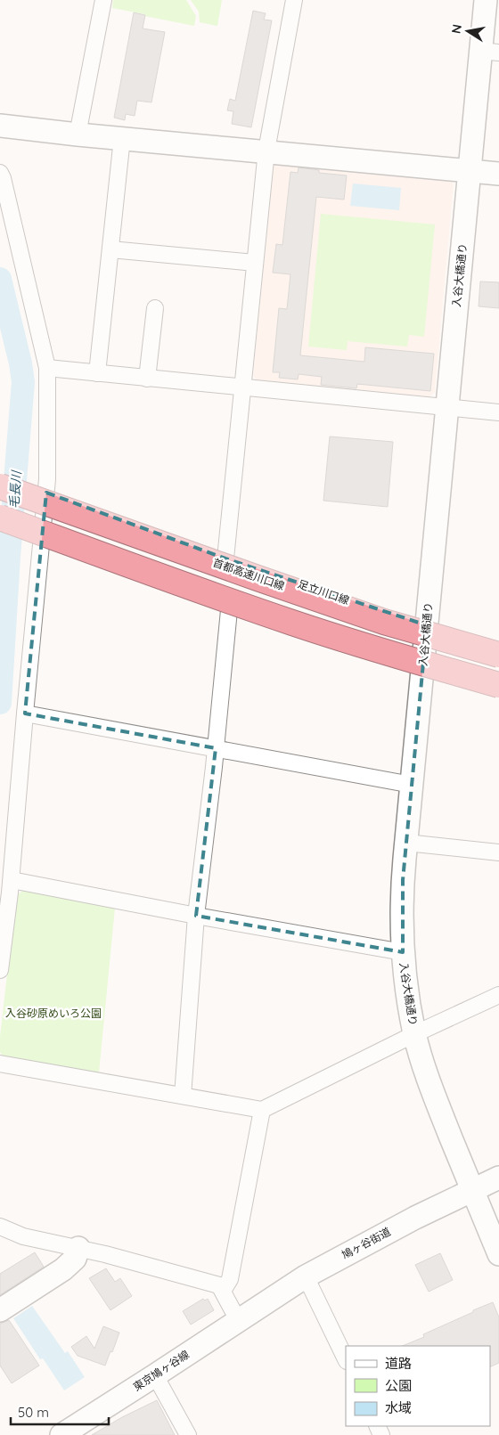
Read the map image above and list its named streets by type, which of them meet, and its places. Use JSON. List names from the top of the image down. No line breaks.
{"streets":{"highway":["首都高速川口線"],"street":["入谷大橋通り","足立川口線","鳩ヶ谷街道","東京鳩ヶ谷線"]},"crossings":[["入谷大橋通り","足立川口線"],["入谷大橋通り","鳩ヶ谷街道"],["鳩ヶ谷街道","東京鳩ヶ谷線"]],"water":["毛長川"],"parks":["入谷砂原めいろ公園"],"legend":["道路","公園","水域"],"scale_bar":"50 m","north":"left"}
